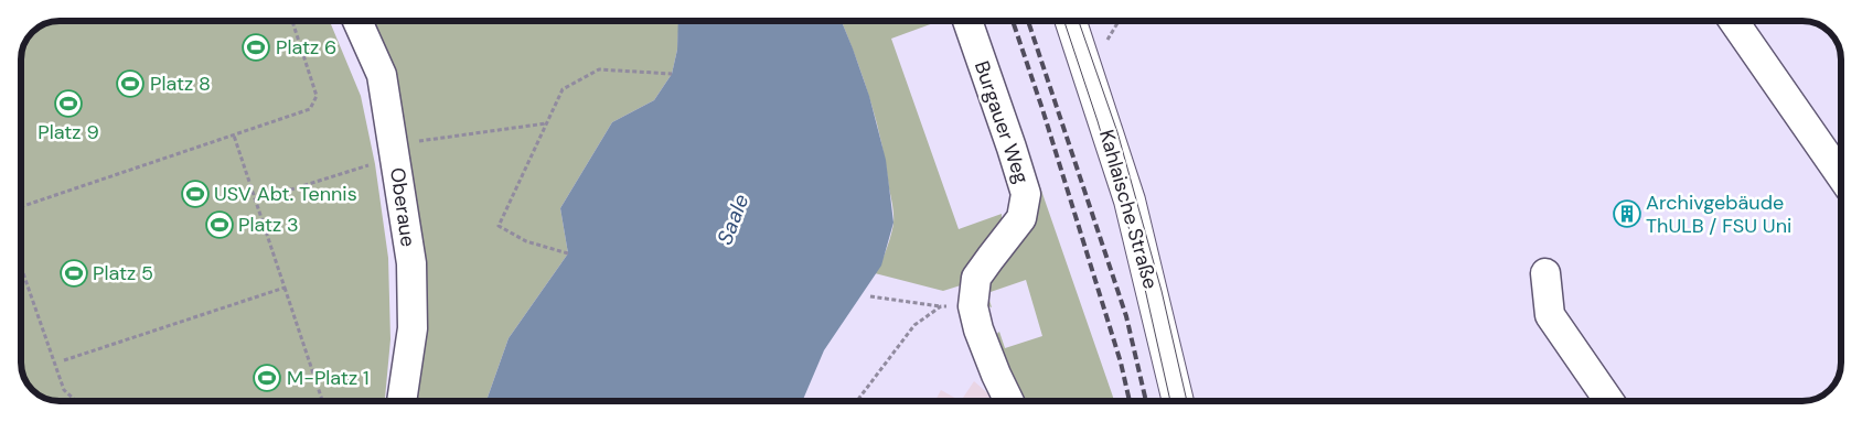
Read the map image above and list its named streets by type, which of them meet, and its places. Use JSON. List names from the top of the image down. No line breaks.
{"streets":{"main road":["Kahlaische Straße"],"street":["Burgauer Weg","Oberaue"]},"water":["Saale"],"places":{"sports":["Platz 6","Platz 8","Platz 9","USV Abt. Tennis","Platz 3","Platz 5","M-Platz 1"],"building":["Archivgebäude ThULB / FSU Uni"]}}
